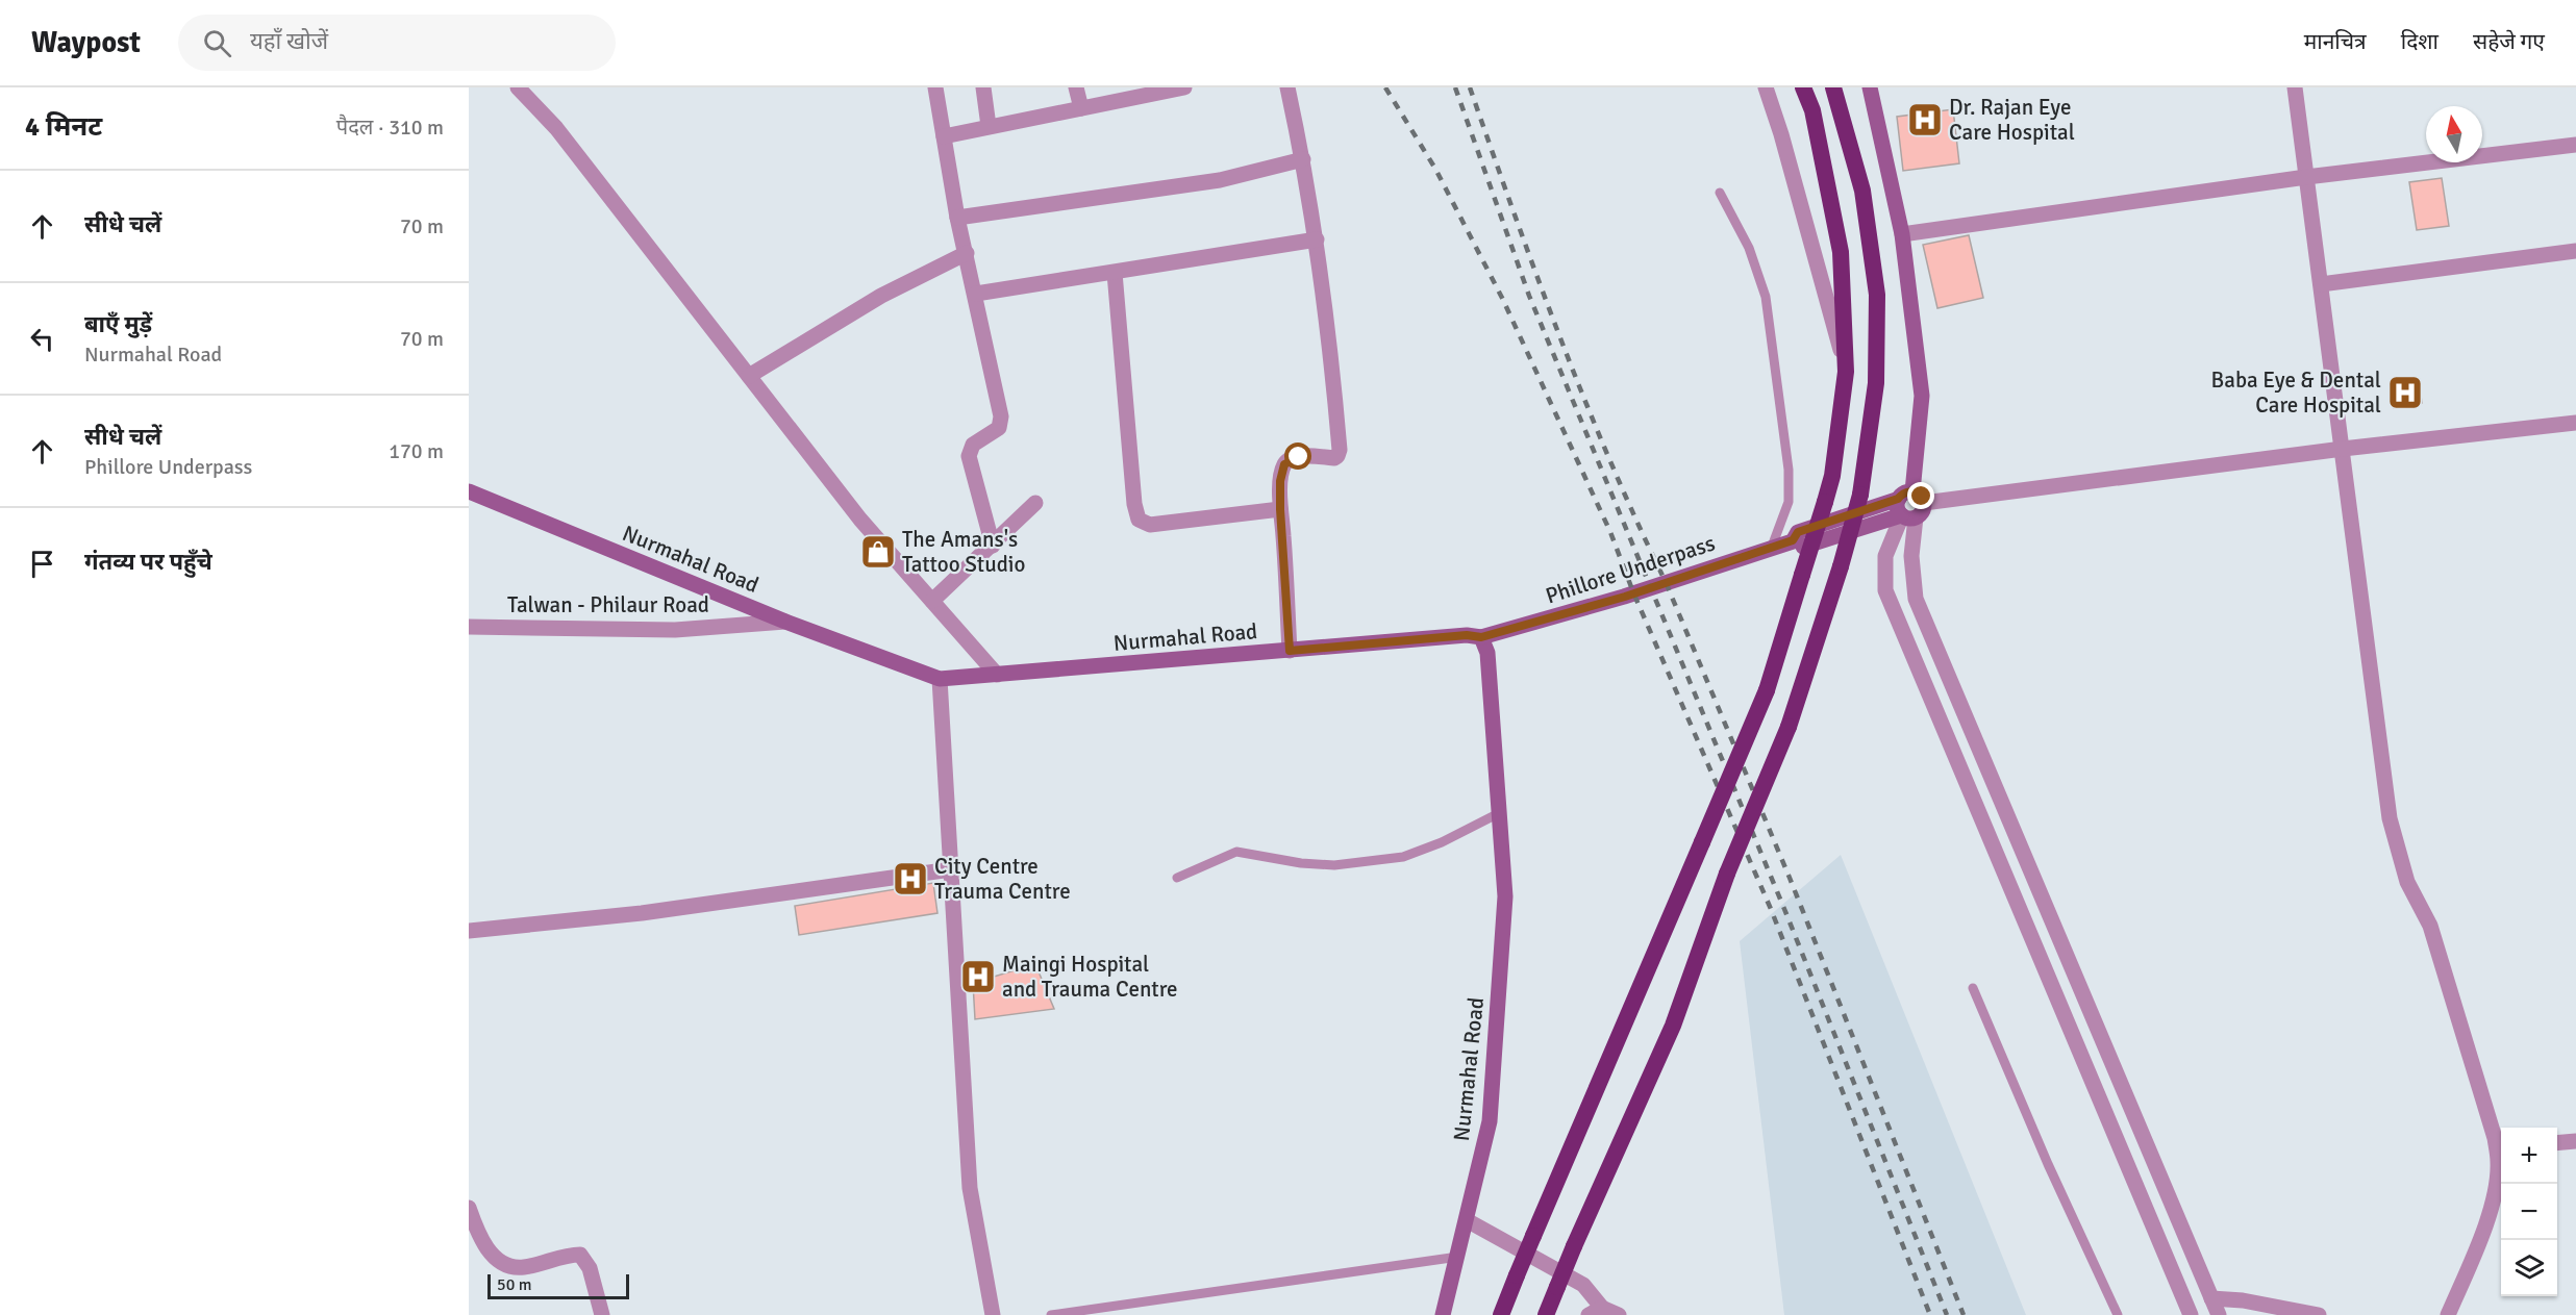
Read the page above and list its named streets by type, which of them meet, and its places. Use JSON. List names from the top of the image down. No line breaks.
{"streets":{"main road":["Nurmahal Road","Phillore Underpass"],"street":["Talwan - Philaur Road"]},"crossings":[["Nurmahal Road","Phillore Underpass"],["Nurmahal Road","Talwan - Philaur Road"]],"places":{"hospital":["Dr. Rajan Eye Care Hospital","Baba Eye & Dental Care Hospital","City Centre Trauma Centre","Maingi Hospital and Trauma Centre"],"shop":["The Amans's Tattoo Studio"]},"scale_bar":"50 m","north":"top","page":{"header":"Waypost","search":"यहाँ खोजें","nav":["मानचित्र","दिशा","सहेजे गए"],"heading":["4 मिनट","पैदल · 310 m"],"list":[["सीधे चलें","70 m"],["बाएँ मुड़ें","Nurmahal Road","70 m"],["सीधे चलें","Phillore Underpass","170 m"],"गंतव्य पर पहुँचे"],"map_buttons":["+","−"],"scale":"50 m"}}
